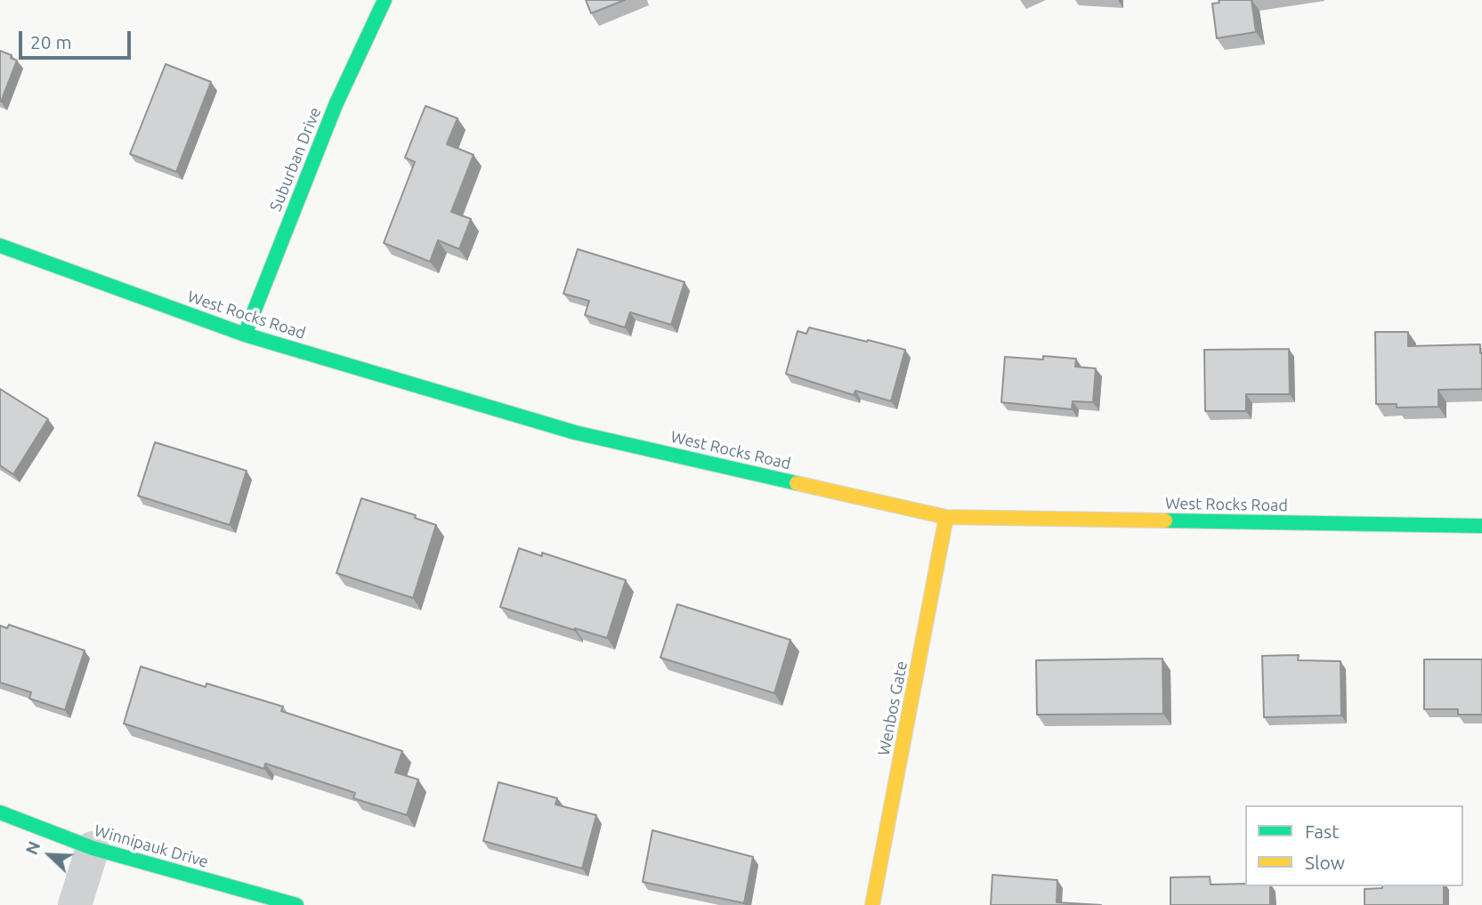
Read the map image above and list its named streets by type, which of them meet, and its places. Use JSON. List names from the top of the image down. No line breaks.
{"streets":{"main road":["Suburban Drive","West Rocks Road","Wenbos Gate","Winnipauk Drive"]},"crossings":[["Suburban Drive","West Rocks Road"],["West Rocks Road","Wenbos Gate"]],"legend":["Fast","Slow"],"scale_bar":"20 m","north":"top left"}
